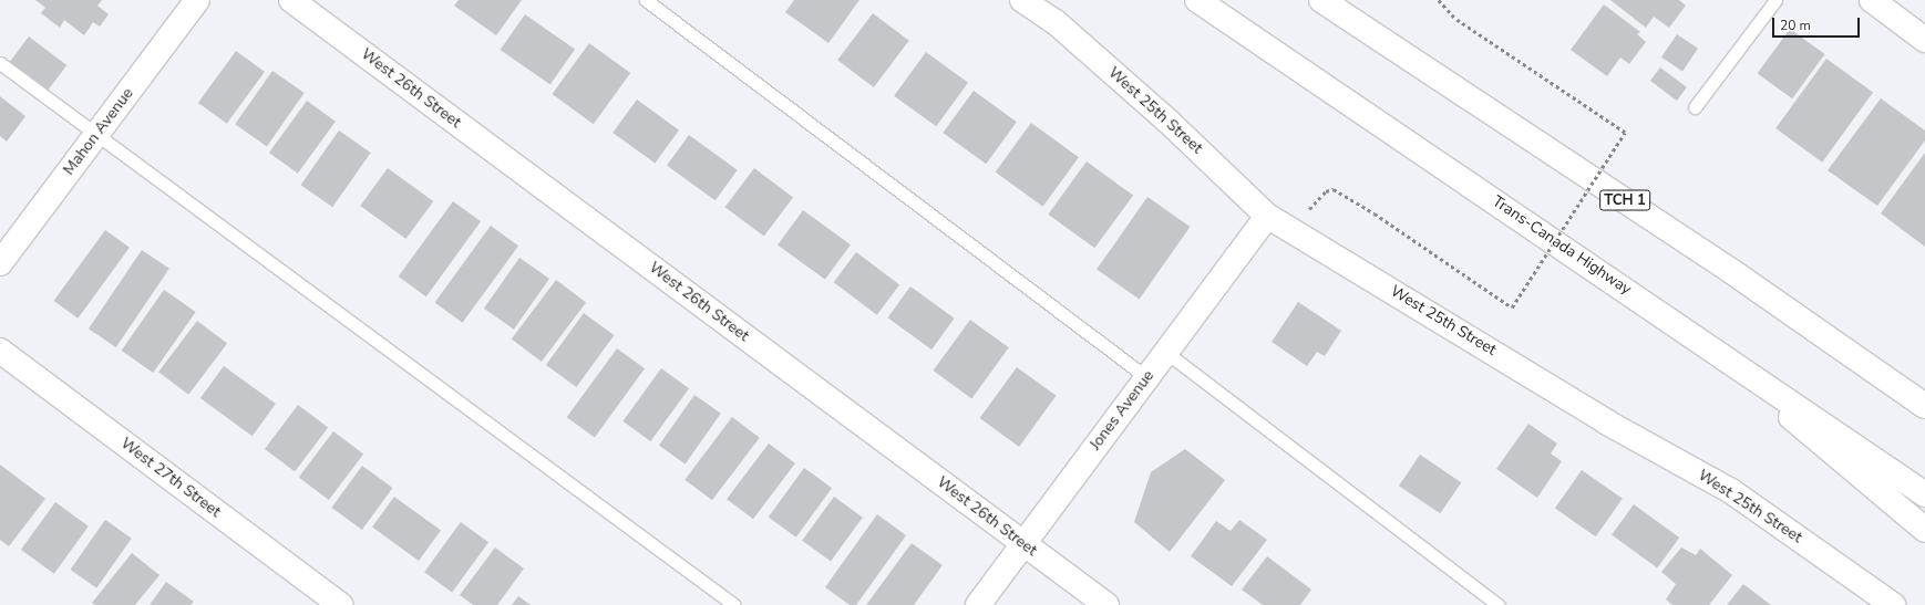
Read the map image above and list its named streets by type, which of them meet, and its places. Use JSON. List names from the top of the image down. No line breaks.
{"streets":{"main road":["West 26th Street","West 25th Street","Mahon Avenue","TCH 1","Trans-Canada Highway","Jones Avenue","West 27th Street"]},"crossings":[["West 26th Street","Jones Avenue"],["West 25th Street","Jones Avenue"]],"scale_bar":"20 m"}
